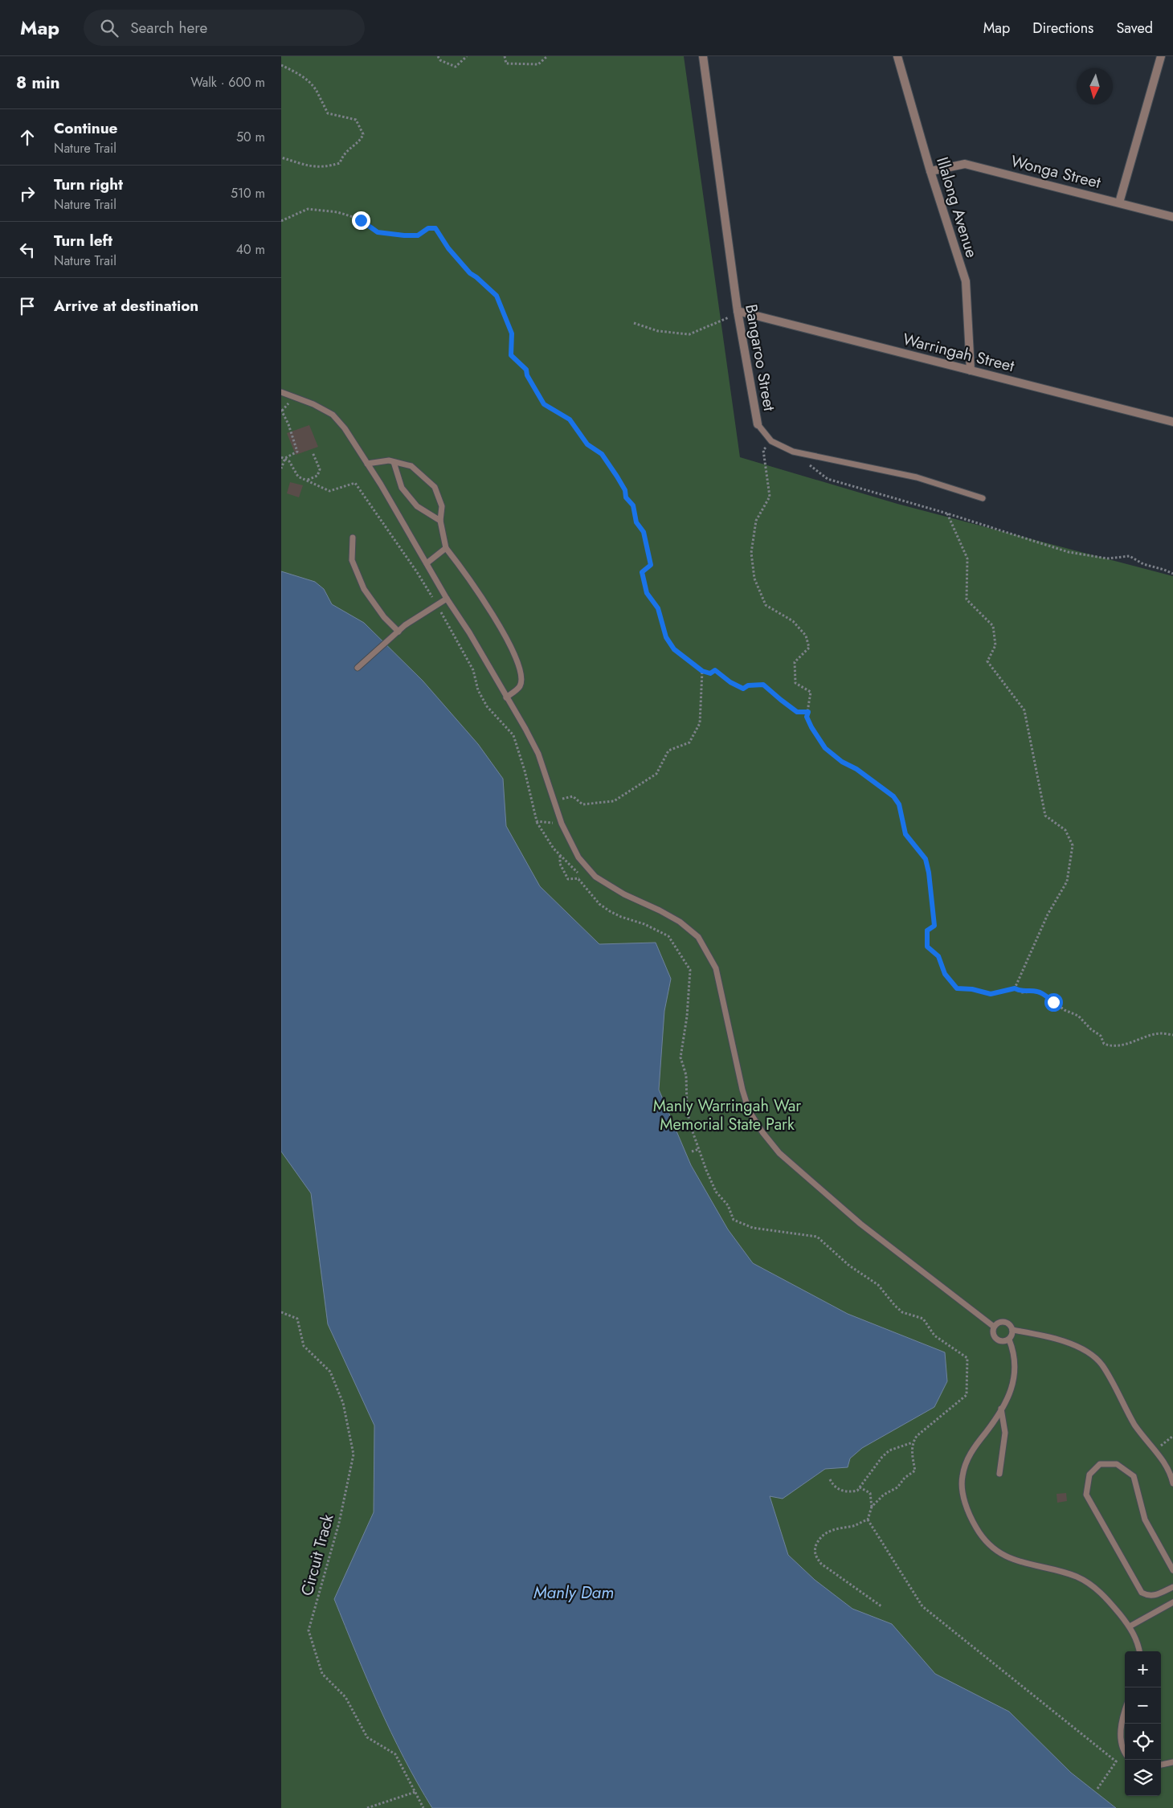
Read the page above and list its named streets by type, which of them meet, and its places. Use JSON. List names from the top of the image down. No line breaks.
{"streets":{"street":["Wonga Street","Illalong Avenue","Warringah Street","Bangaroo Street"],"path":["Circuit Track"]},"crossings":[["Wonga Street","Illalong Avenue"],["Illalong Avenue","Warringah Street"],["Warringah Street","Bangaroo Street"]],"water":["Manly Dam"],"parks":["Manly Warringah War Memorial State Park"],"north":"bottom","page":{"header":"Map","search":"Search here","nav":["Map","Directions","Saved"],"heading":["8 min","Walk · 600 m"],"list":[["Continue","Nature Trail","50 m"],["Turn right","Nature Trail","510 m"],["Turn left","Nature Trail","40 m"],"Arrive at destination"],"map_buttons":["+","−"]}}
